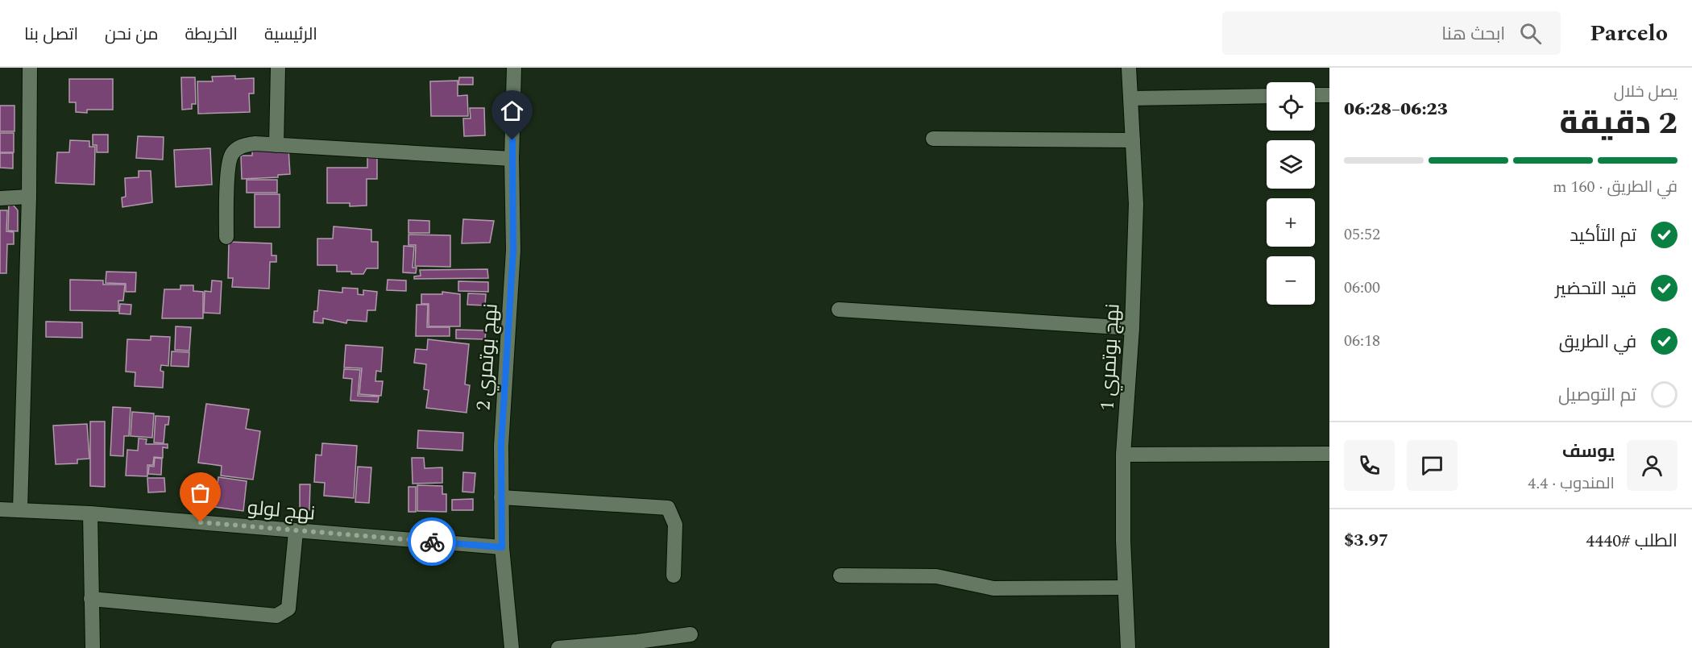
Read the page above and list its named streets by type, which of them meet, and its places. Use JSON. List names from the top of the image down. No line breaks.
{"streets":{"street":["نهج بوتمري 2","نهج بوتمري 1","نهج لولو"]},"crossings":[["نهج بوتمري 2","نهج لولو"]],"page":{"header":"Parcelo","search":"ابحث هنا","nav":["الرئيسية","الخريطة","من نحن","اتصل بنا"],"heading":["2 دقيقة","يصل خلال","06:23–06:28"],"panel":["يوسف","المندوب · 4.4","الطلب #4440","$3.97"],"map_buttons":["+","−"],"bar":"في الطريق · 160 m","list":[["تم التأكيد","05:52"],["قيد التحضير","06:00"],["في الطريق","06:18"],"تم التوصيل"]}}
